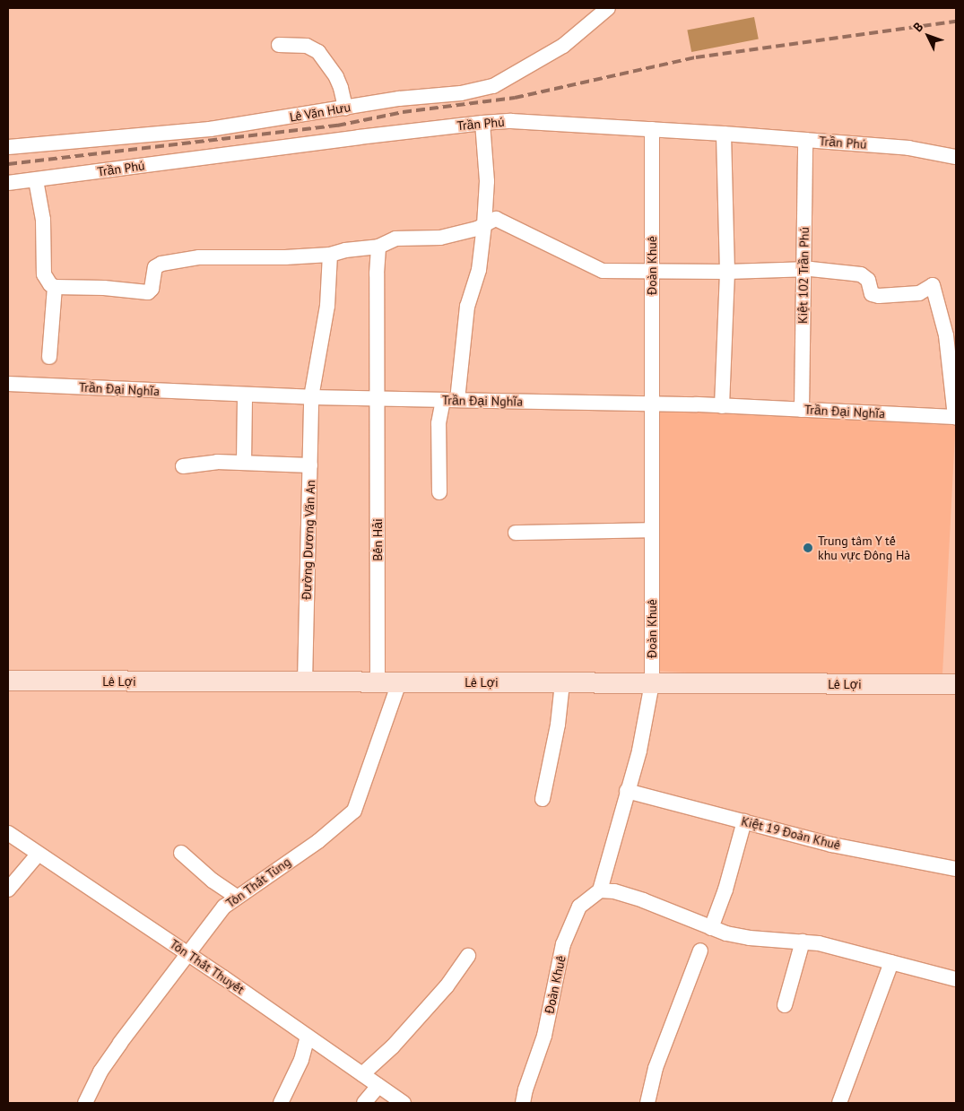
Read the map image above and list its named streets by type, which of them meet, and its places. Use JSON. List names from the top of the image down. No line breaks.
{"streets":{"street":["Lê Văn Hưu","Trần Phú","Đoàn Khuê","Kiệt 102 Trần Phú","Trần Đại Nghĩa","Đường Dương Văn An","Bến Hải","Lê Lợi","Kiệt 19 Đoàn Khuê","Tôn Thất Tùng","Tôn Thất Thuyết"]},"crossings":[["Trần Phú","Đoàn Khuê"],["Trần Phú","Kiệt 102 Trần Phú"],["Đoàn Khuê","Trần Đại Nghĩa"],["Đoàn Khuê","Lê Lợi"],["Đoàn Khuê","Kiệt 19 Đoàn Khuê"],["Kiệt 102 Trần Phú","Trần Đại Nghĩa"],["Trần Đại Nghĩa","Đường Dương Văn An"],["Trần Đại Nghĩa","Bến Hải"],["Đường Dương Văn An","Lê Lợi"],["Bến Hải","Lê Lợi"],["Lê Lợi","Tôn Thất Tùng"],["Tôn Thất Tùng","Tôn Thất Thuyết"]],"places":["Trung tâm Y tế khu vực Đông Hà"],"north":"top left"}
